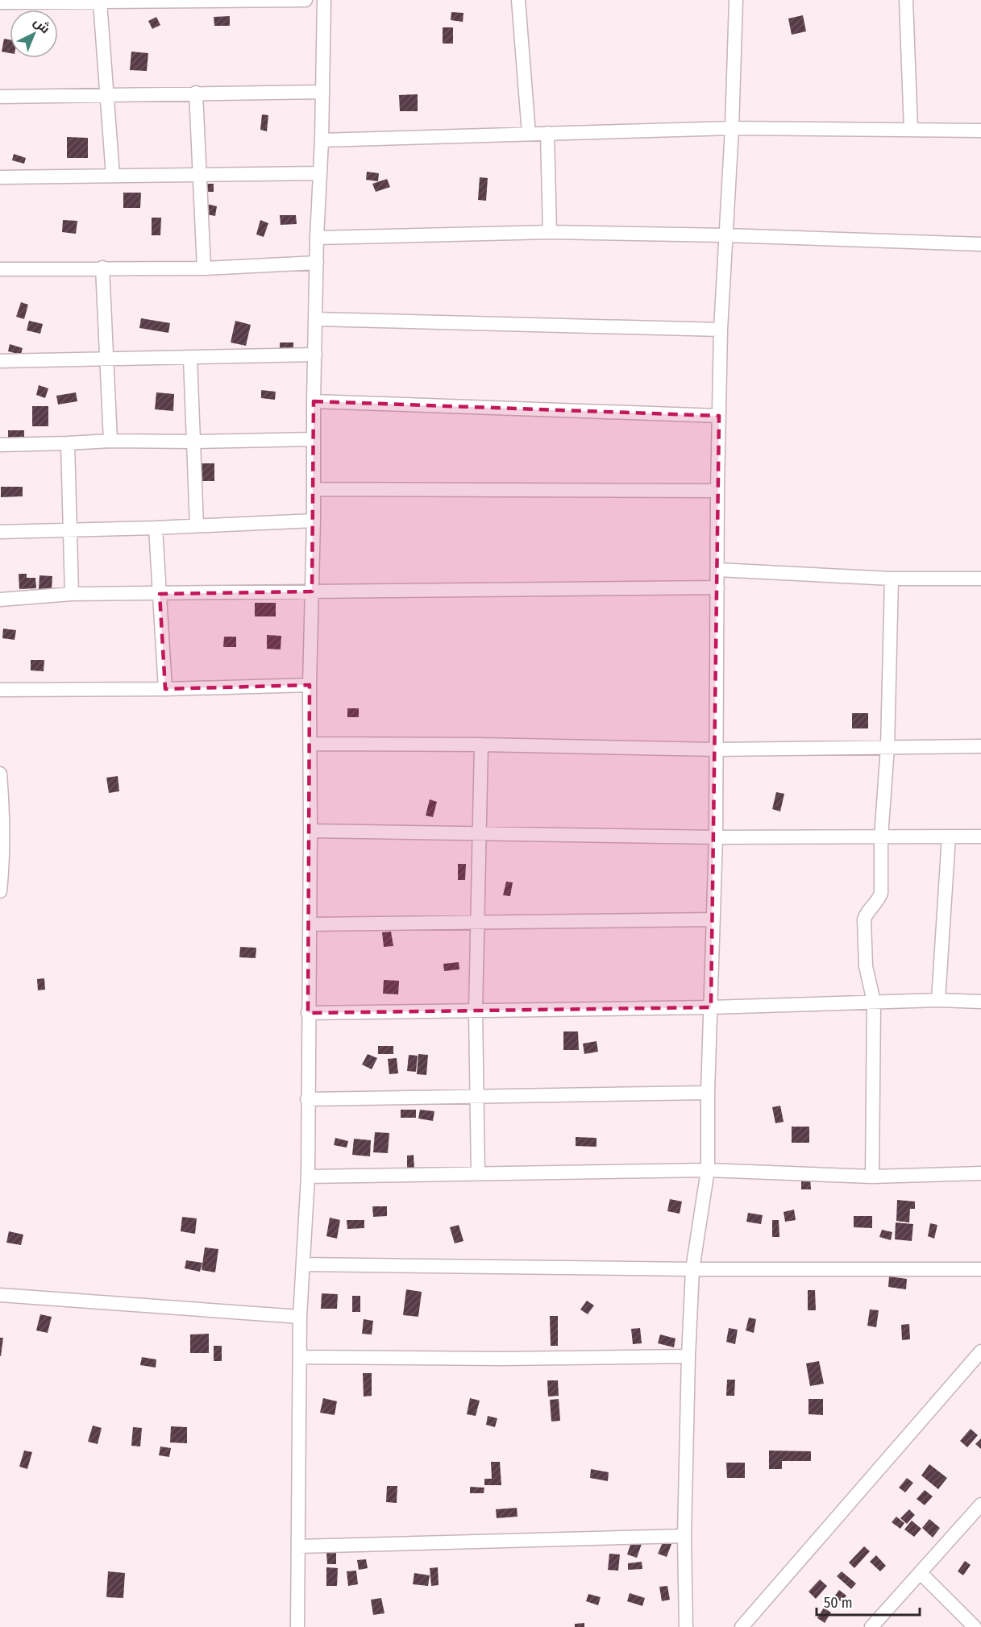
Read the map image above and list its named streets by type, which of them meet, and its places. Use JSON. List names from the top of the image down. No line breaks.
{"scale_bar":"50 m","north":"top right"}
